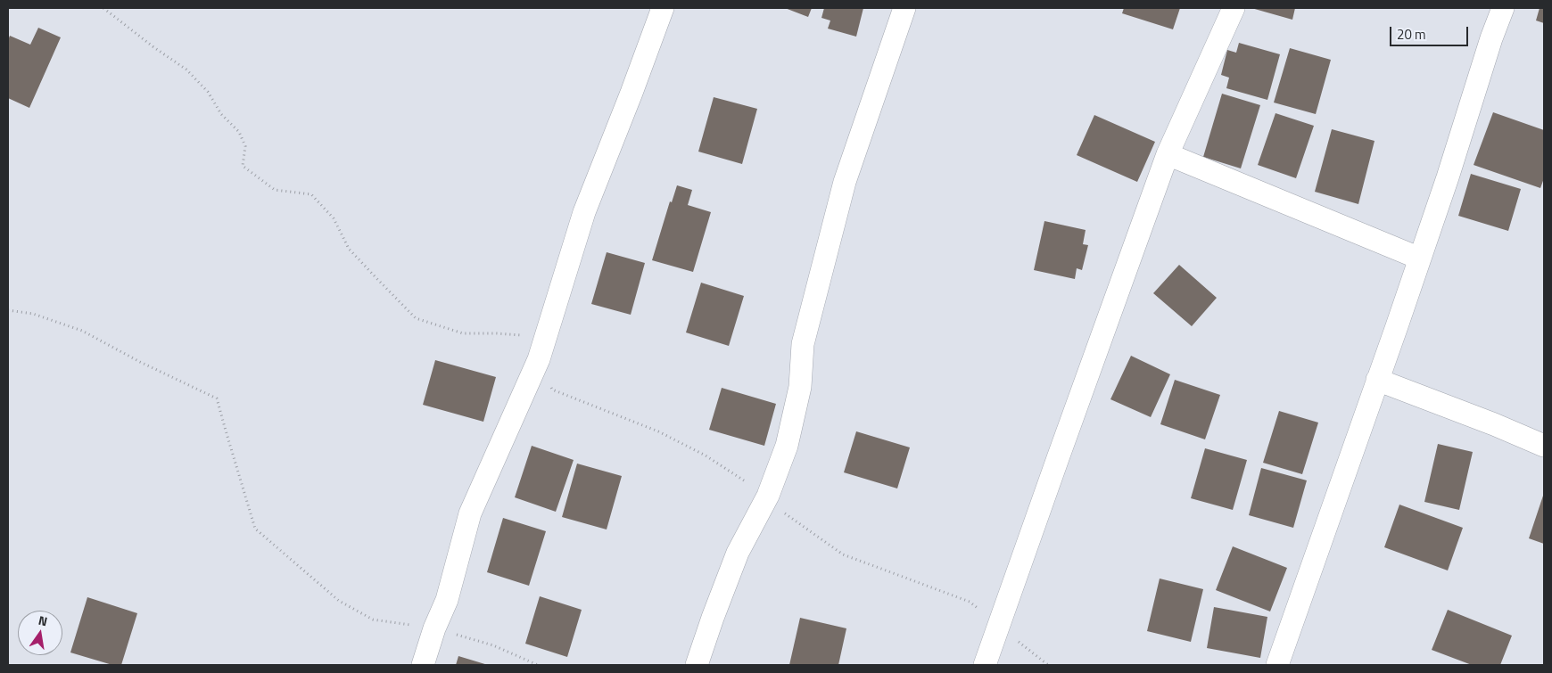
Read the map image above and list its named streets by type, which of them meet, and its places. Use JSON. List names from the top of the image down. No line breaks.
{"scale_bar":"20 m","north":"top"}
